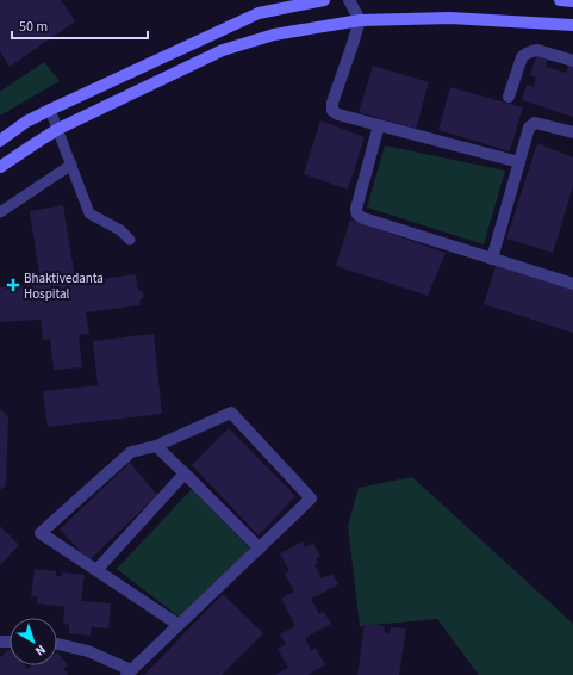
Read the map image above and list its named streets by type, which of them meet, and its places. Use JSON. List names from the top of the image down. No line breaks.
{"places":{"health":["Bhaktivedanta Hospital"]},"scale_bar":"50 m","north":"bottom right"}
